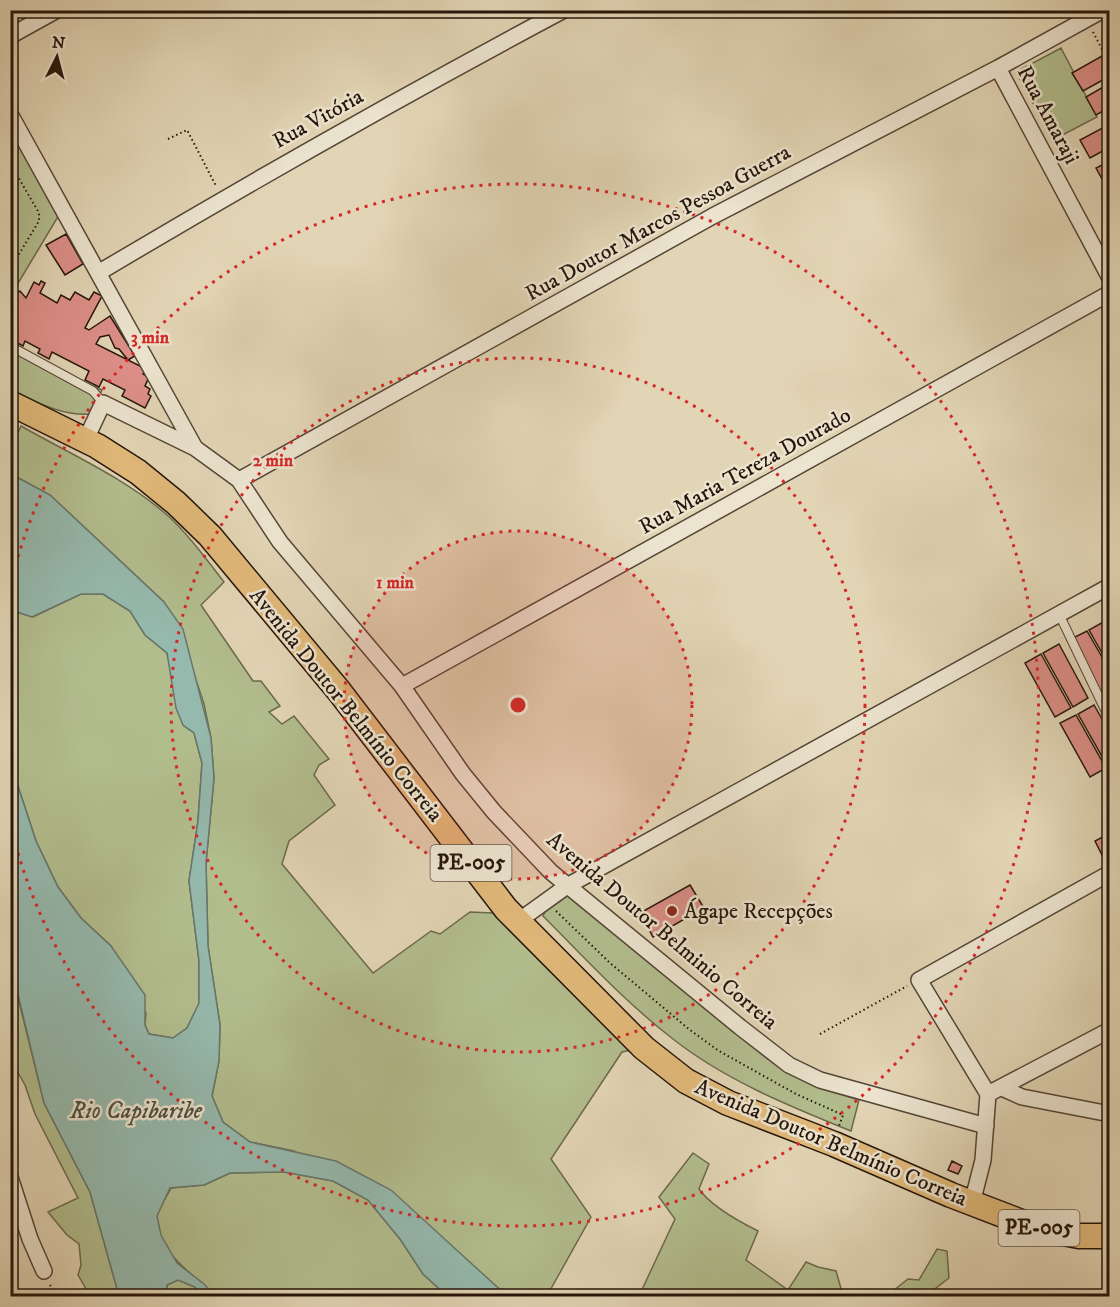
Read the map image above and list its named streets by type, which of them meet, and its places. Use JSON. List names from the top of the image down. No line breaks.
{"streets":{"main road":["Avenida Doutor Belmínio Correia","PE-005"],"street":["Rua Amaraji","Rua Vitória","Rua Doutor Marcos Pessoa Guerra","Rua Maria Tereza Dourado","Avenida Doutor Belminio Correia"]},"crossings":[["Rua Amaraji","Rua Doutor Marcos Pessoa Guerra"],["Rua Doutor Marcos Pessoa Guerra","Avenida Doutor Belminio Correia"],["Rua Maria Tereza Dourado","Avenida Doutor Belminio Correia"]],"water":["Rio Capibaribe"],"places":["Ágape Recepções"],"north":"top","rings":["3 min","2 min","1 min"]}
